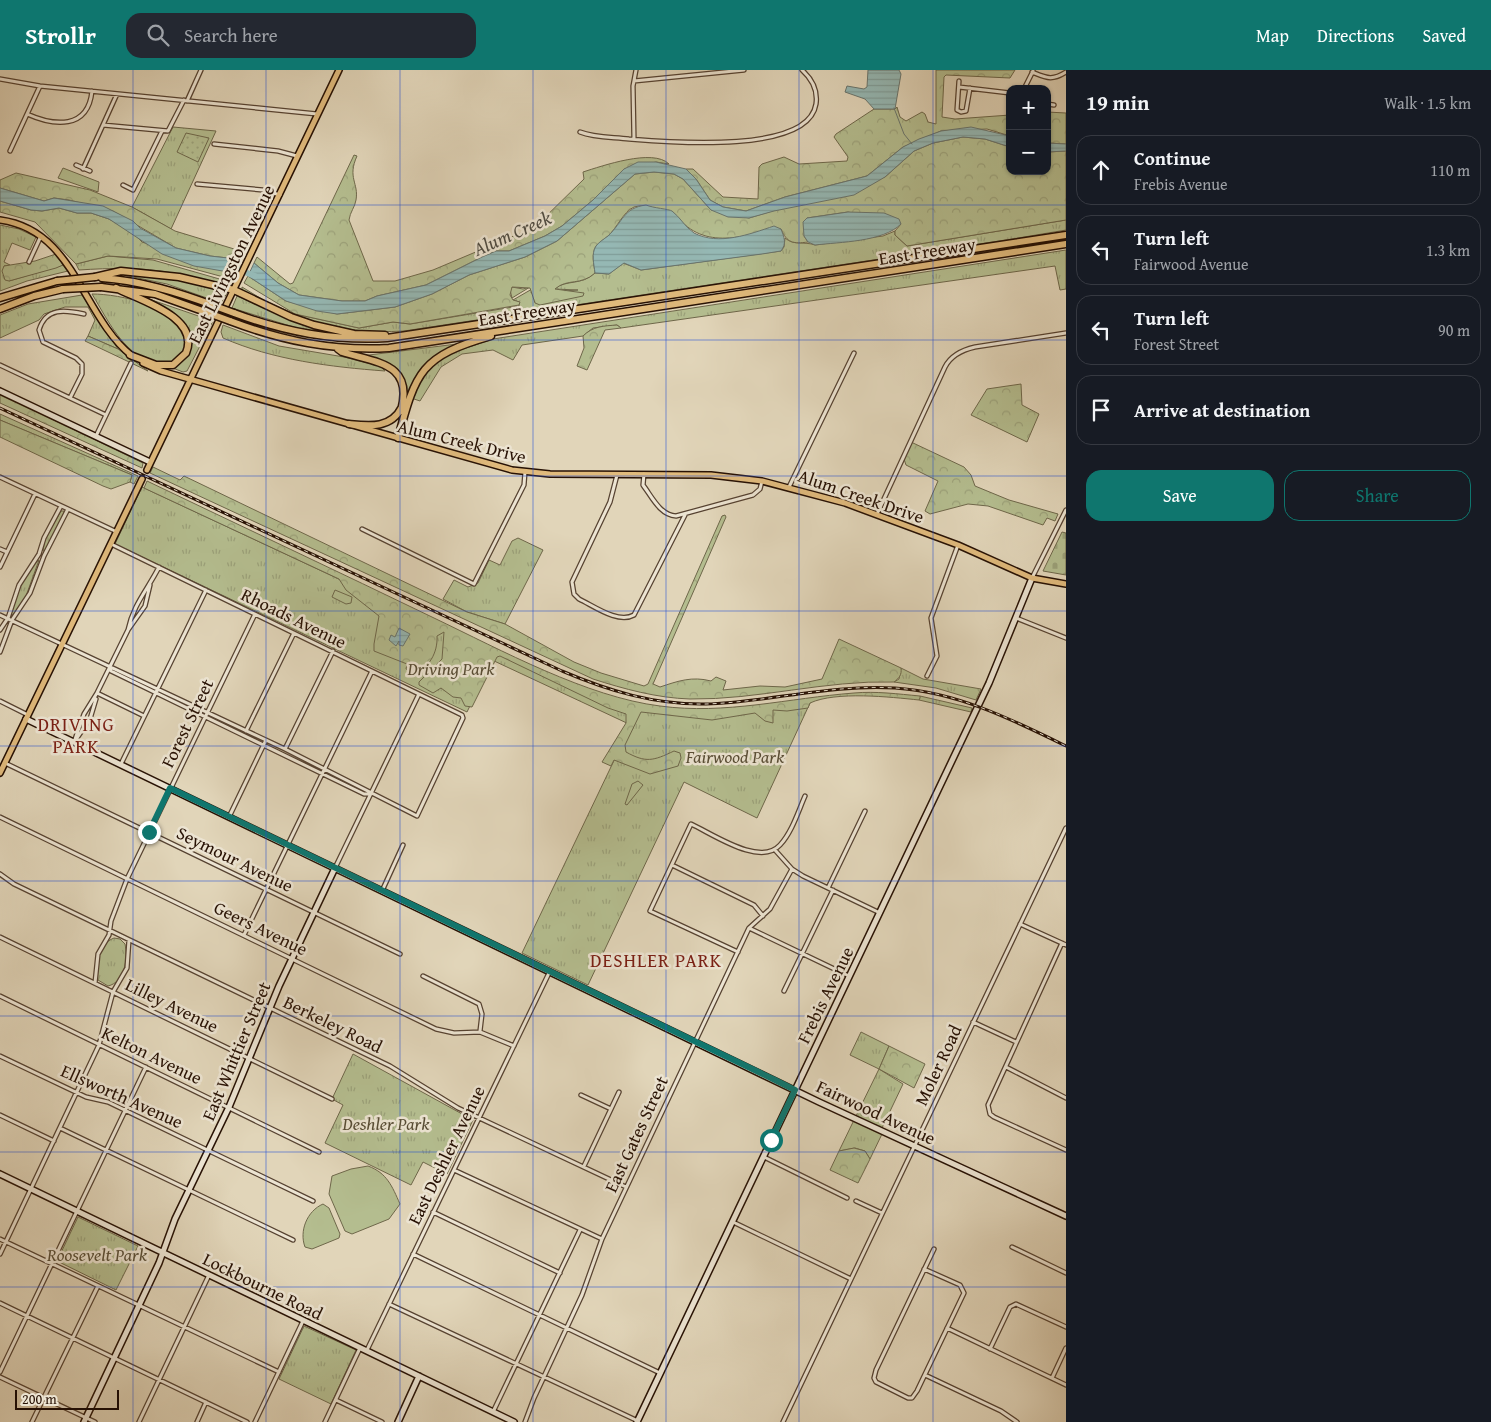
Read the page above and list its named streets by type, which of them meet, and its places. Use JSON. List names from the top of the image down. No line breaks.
{"streets":{"highway":["East Freeway"],"main road":["East Livingston Avenue","Alum Creek Drive"],"street":["Rhoads Avenue","Forest Street","Seymour Avenue","Geers Avenue","Frebis Avenue","Lilley Avenue","Berkeley Road","East Whittier Street","Kelton Avenue","Moler Road","Ellsworth Avenue","Fairwood Avenue","East Gates Street","East Deshler Avenue","Lockbourne Road"]},"crossings":[["East Livingston Avenue","Alum Creek Drive"],["Alum Creek Drive","Frebis Avenue"],["Rhoads Avenue","Forest Street"],["Rhoads Avenue","East Whittier Street"],["Forest Street","Seymour Avenue"],["Forest Street","Geers Avenue"],["Forest Street","Lilley Avenue"],["Forest Street","Berkeley Road"],["Forest Street","Fairwood Avenue"],["Seymour Avenue","East Whittier Street"],["Geers Avenue","East Whittier Street"],["Geers Avenue","East Deshler Avenue"],["Frebis Avenue","Fairwood Avenue"],["Lilley Avenue","East Whittier Street"],["Berkeley Road","East Whittier Street"],["Berkeley Road","East Gates Street"],["Berkeley Road","East Deshler Avenue"],["East Whittier Street","Kelton Avenue"],["East Whittier Street","Ellsworth Avenue"],["East Whittier Street","Fairwood Avenue"],["East Whittier Street","Lockbourne Road"],["Moler Road","Fairwood Avenue"],["Fairwood Avenue","East Gates Street"],["Fairwood Avenue","East Deshler Avenue"],["East Deshler Avenue","Lockbourne Road"]],"districts":["DRIVING PARK","DESHLER PARK"],"water":["Alum Creek"],"parks":["Driving Park","Fairwood Park","Deshler Park","Roosevelt Park"],"scale_bar":"200 m","page":{"header":"Strollr","search":"Search here","nav":["Map","Directions","Saved"],"heading":["19 min","Walk · 1.5 km"],"map_buttons":["+","−"],"list":[["Continue","Frebis Avenue","110 m"],["Turn left","Fairwood Avenue","1.3 km"],["Turn left","Forest Street","90 m"],"Arrive at destination"],"buttons":["Save","Share"],"scale":"200 m"}}
